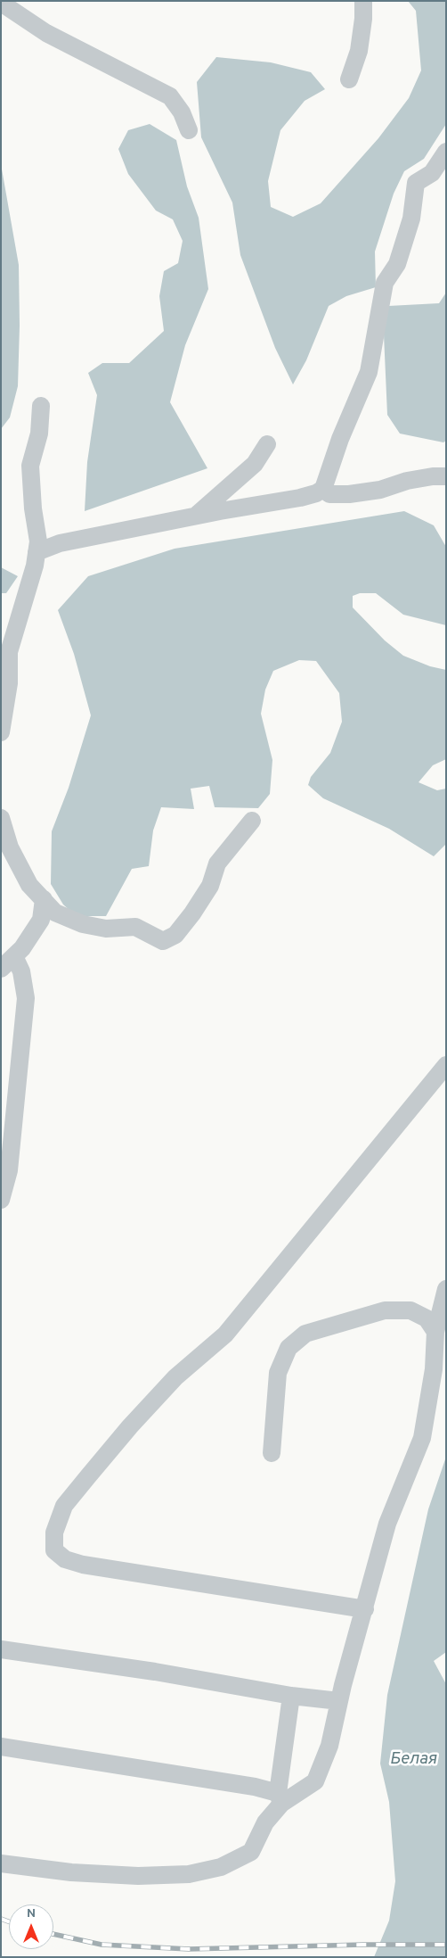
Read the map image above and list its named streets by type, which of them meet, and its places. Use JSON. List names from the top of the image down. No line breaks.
{"water":["Белая"],"north":"top"}
